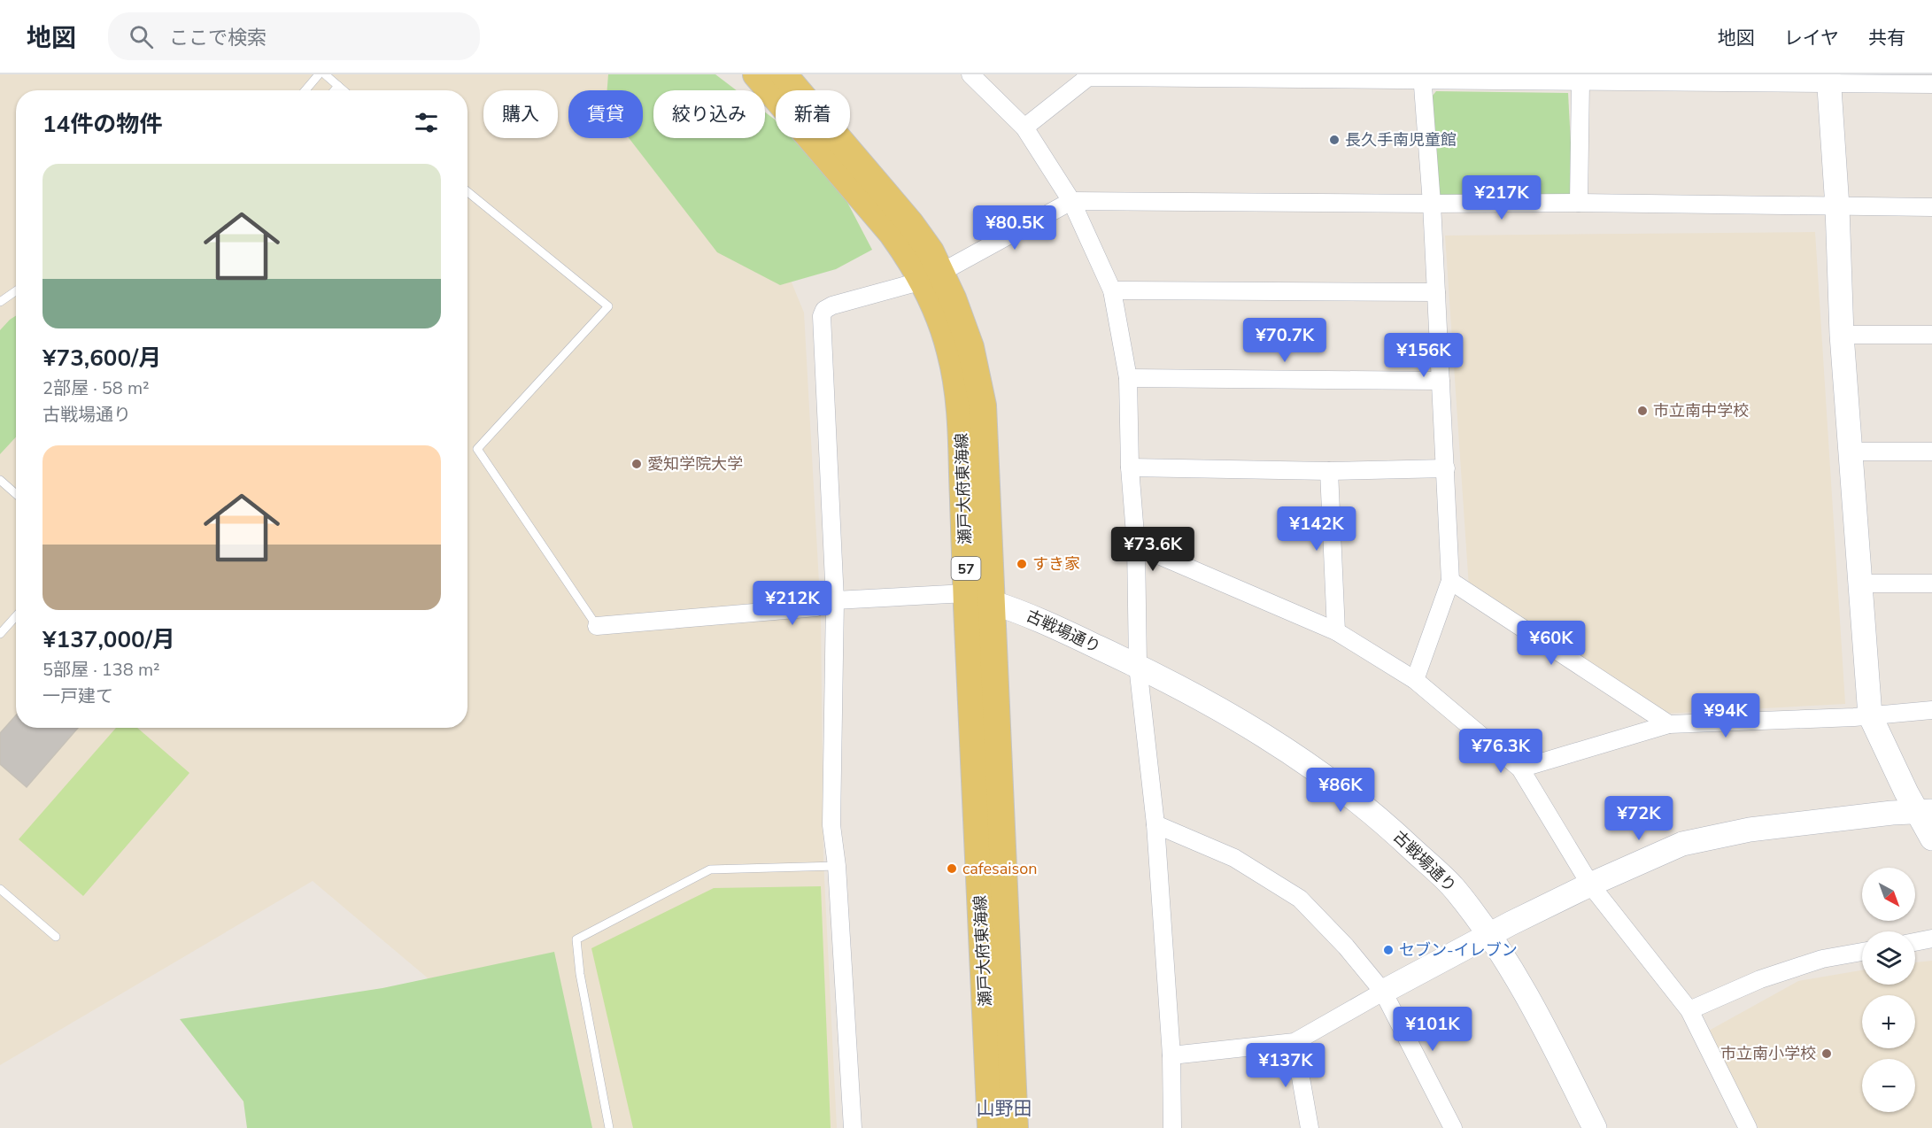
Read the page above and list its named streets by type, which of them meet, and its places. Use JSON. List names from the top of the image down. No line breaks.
{"streets":{"main road":["瀬戸大府東海線","57"],"street":["古戦場通り"]},"crossings":[["瀬戸大府東海線","古戦場通り"]],"districts":["山野田"],"places":["長久手南児童館","市立南中学校","愛知学院大学","すき家","cafesaison","セブン-イレブン","市立南小学校"],"north":"bottom right","page":{"header":"地図","search":"ここで検索","nav":["地図","レイヤ","共有"],"chip":["購入","賃貸","絞り込み","新着"],"heading":"14件の物件","list":[{"name":"¥73,600/月","note":"2部屋 · 58 m² · 古戦場通り"},{"name":"¥137,000/月","note":"5部屋 · 138 m² · 一戸建て"}],"price":["¥217K","¥80.5K","¥70.7K","¥156K","¥142K","¥73.6K","¥212K","¥60K","¥94K","¥76.3K","¥86K","¥72K","¥101K","¥137K"],"map_buttons":["+","−"]}}
